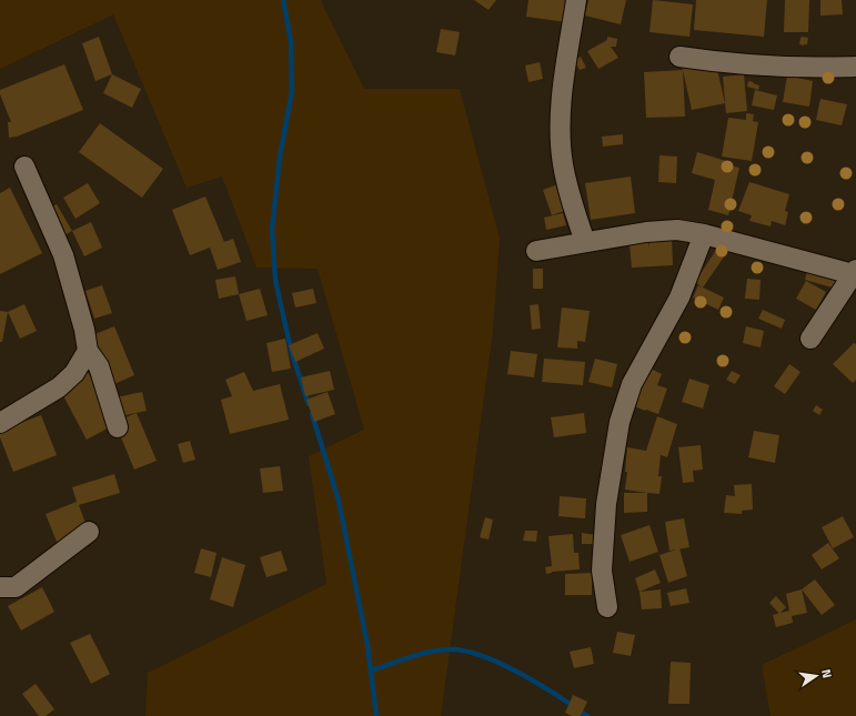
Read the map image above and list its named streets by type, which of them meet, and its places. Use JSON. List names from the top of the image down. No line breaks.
{"north":"right"}
